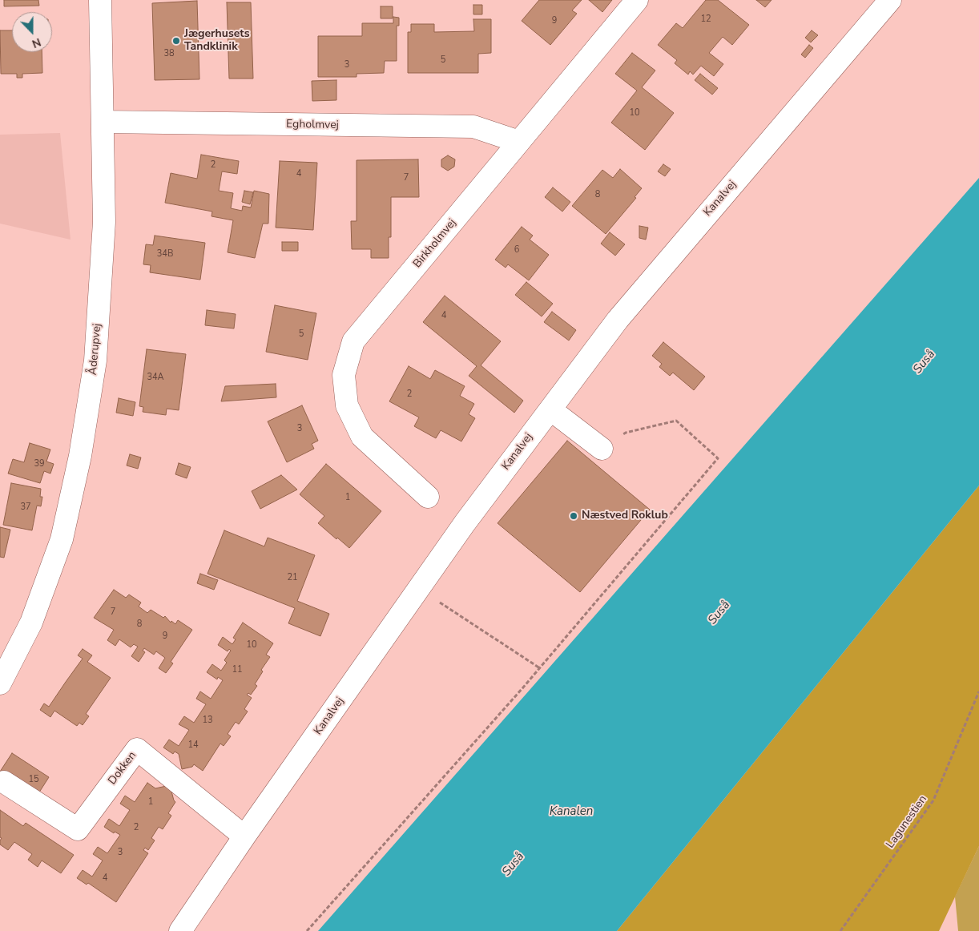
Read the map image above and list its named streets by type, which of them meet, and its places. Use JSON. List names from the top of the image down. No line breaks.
{"streets":{"street":["Egholmvej","Kanalvej","Birkholmvej","Åderupvej","Dokken"],"path":["Lagunestien"]},"crossings":[["Egholmvej","Birkholmvej"],["Egholmvej","Åderupvej"],["Kanalvej","Dokken"]],"water":["Suså","Kanalen"],"places":["Jægerhusets Tandklinik","Næstved Roklub"],"house_numbers":["12","9","38","5","3","10","2","4","7","8","6","34B","4","5","34A","2","3","39","1","37","21","7","8","9","10","11","13","14","15","1","2","3","4"],"north":"bottom"}
